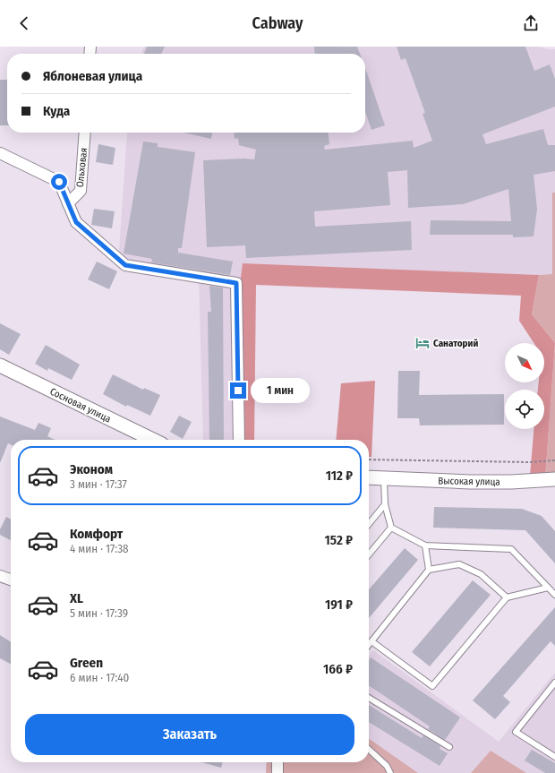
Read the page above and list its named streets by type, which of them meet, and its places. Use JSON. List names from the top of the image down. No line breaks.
{"streets":{"street":["Ольховая","Сосновая улица","Высокая улица"]},"places":{"hotel":["Санаторий"]},"north":"bottom right","page":{"header":"Cabway","banner":["Яблоневая улица","Куда"],"bubble":"1 мин","list":[{"name":"Эконом","note":"3 мин · 17:37","value":"112 ₽"},{"name":"Комфорт","note":"4 мин · 17:38","value":"152 ₽"},{"name":"XL","note":"5 мин · 17:39","value":"191 ₽"},{"name":"Green","note":"6 мин · 17:40","value":"166 ₽"}],"buttons":"Заказать"}}
